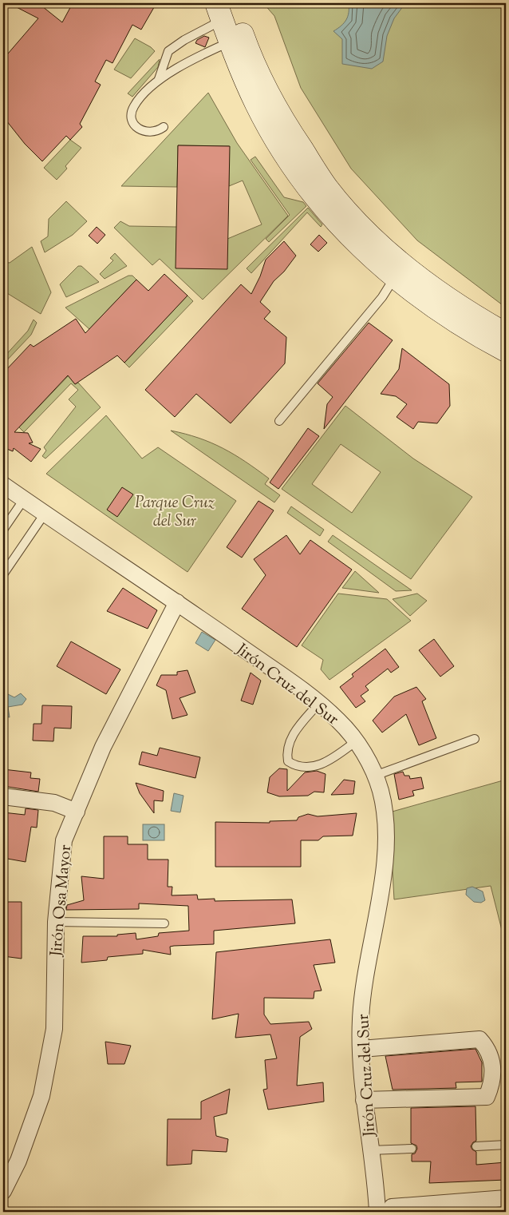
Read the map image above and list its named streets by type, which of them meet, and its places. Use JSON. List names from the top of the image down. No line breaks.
{"streets":{"street":["Jirón Cruz del Sur","Jirón Osa Mayor"]},"crossings":[["Jirón Cruz del Sur","Jirón Osa Mayor"]],"parks":["Parque Cruz del Sur"]}
